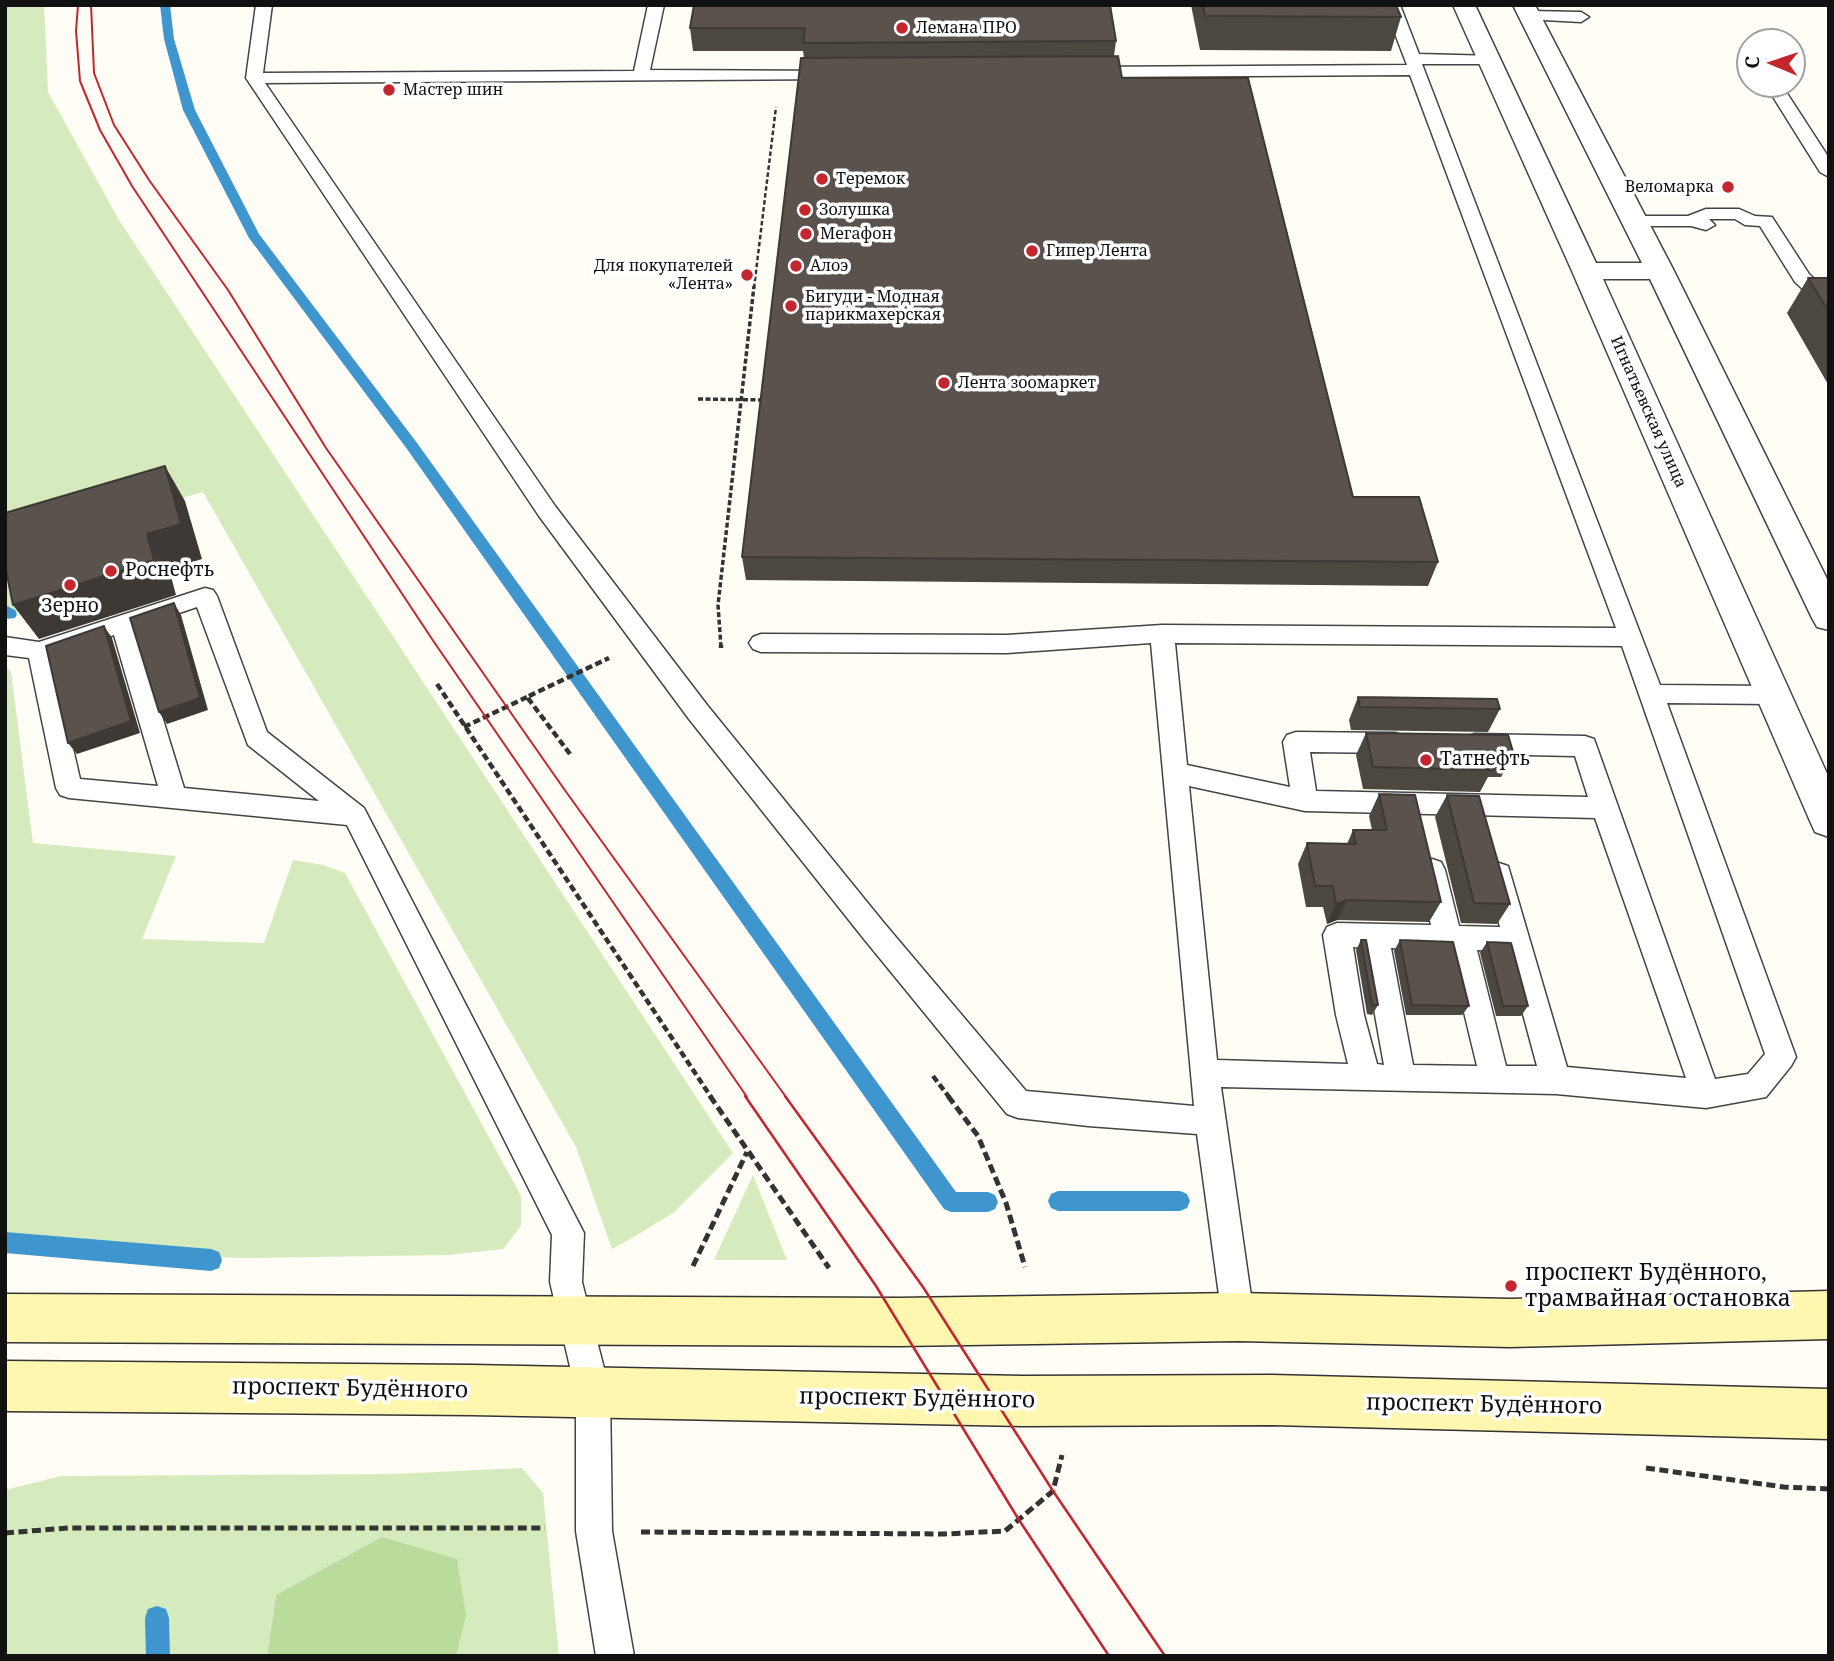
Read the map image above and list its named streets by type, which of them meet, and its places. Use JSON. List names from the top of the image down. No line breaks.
{"streets":{"main road":["проспект Будённого"],"street":["Игнатьевская улица"]},"places":["Лемана ПРО","Мастер шин","Теремок","Веломарка","Золушка","Мегафон","Гипер Лента","Алоэ","Для покупателей «Лента»","Бигуди - Модная парикмахерская","Лента зоомаркет","Роснефть","Зерно","Татнефть","проспект Будённого, трамвайная остановка"],"north":"left"}
